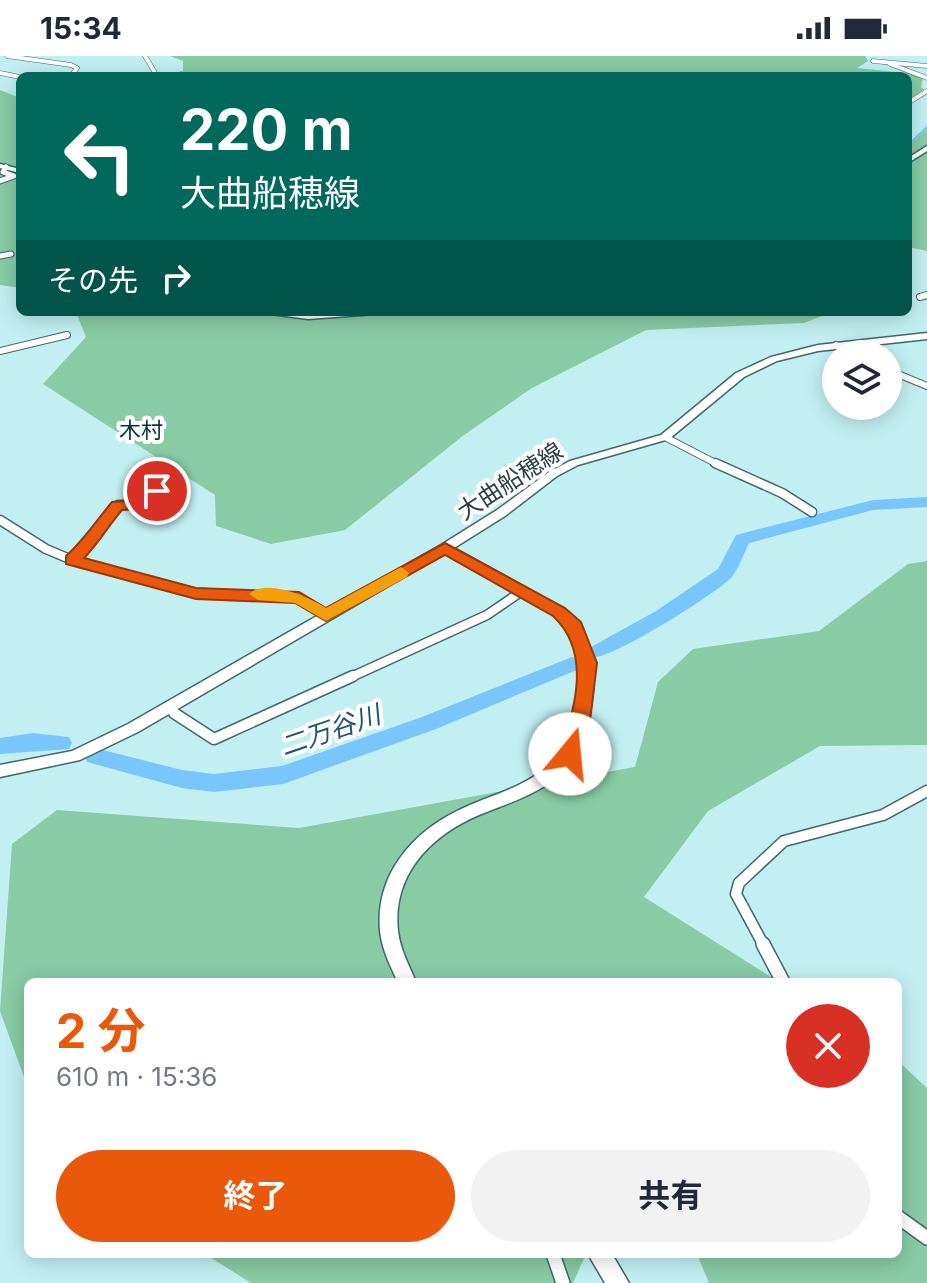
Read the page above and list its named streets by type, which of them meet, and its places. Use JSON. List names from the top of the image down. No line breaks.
{"streets":{"main road":["大曲船穂線"]},"districts":["木村"],"water":["二万谷川"],"page":{"status":"15:34","turn":["220 m","大曲船穂線"],"then":"その先","heading":["2 分","610 m · 15:36"],"buttons":["終了","共有"]}}
